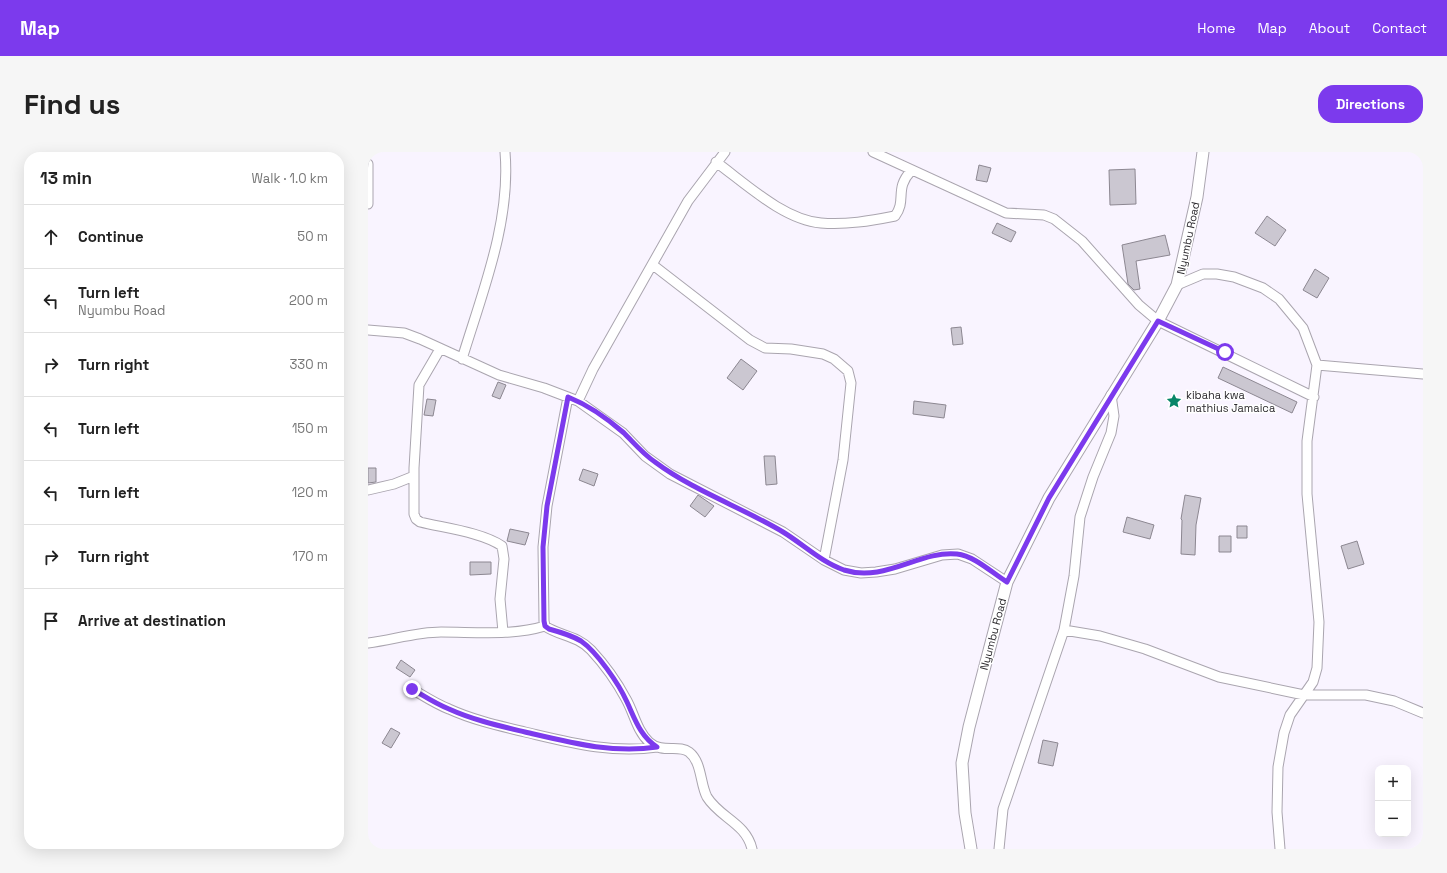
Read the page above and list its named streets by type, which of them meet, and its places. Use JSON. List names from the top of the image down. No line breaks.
{"streets":{"street":["Nyumbu Road"]},"places":{"place":["kibaha kwa mathius Jamaica"]},"page":{"header":"Map","nav":["Home","Map","About","Contact"],"buttons":"Directions","title":"Find us","heading":["13 min","Walk · 1.0 km"],"list":[["Continue","50 m"],["Turn left","Nyumbu Road","200 m"],["Turn right","330 m"],["Turn left","150 m"],["Turn left","120 m"],["Turn right","170 m"],"Arrive at destination"],"map_buttons":["+","−"]}}
